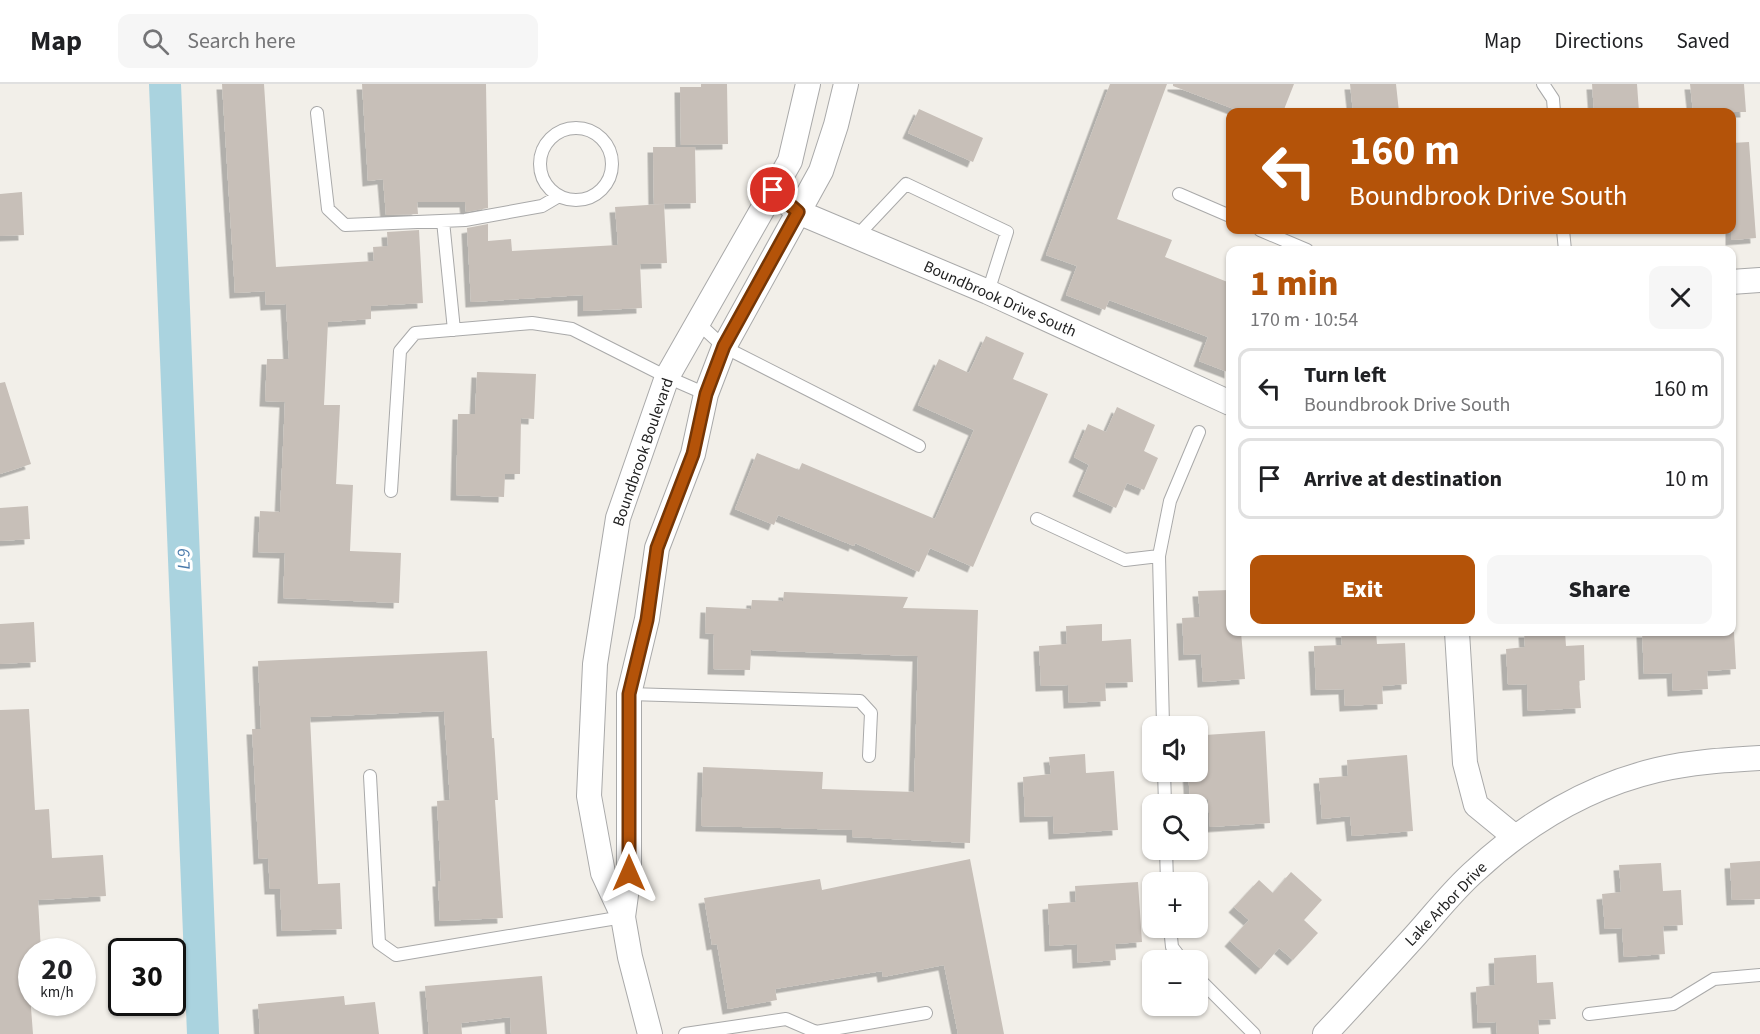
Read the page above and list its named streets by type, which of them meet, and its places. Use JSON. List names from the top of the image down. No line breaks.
{"streets":{"street":["Boundbrook Drive South","Boundbrook Boulevard","Lake Arbor Drive"]},"crossings":[["Boundbrook Drive South","Boundbrook Boulevard"]],"water":["L-9"],"page":{"header":"Map","search":"Search here","nav":["Map","Directions","Saved"],"turn":["160 m","Boundbrook Drive South"],"heading":["1 min","170 m · 10:54"],"list":[{"name":"Turn left","note":"Boundbrook Drive South","value":"160 m"},{"name":"Arrive at destination","value":"10 m"}],"buttons":["Exit","Share"],"map_buttons":["+","−"],"speed":"20 km/h","limit":"30"}}
